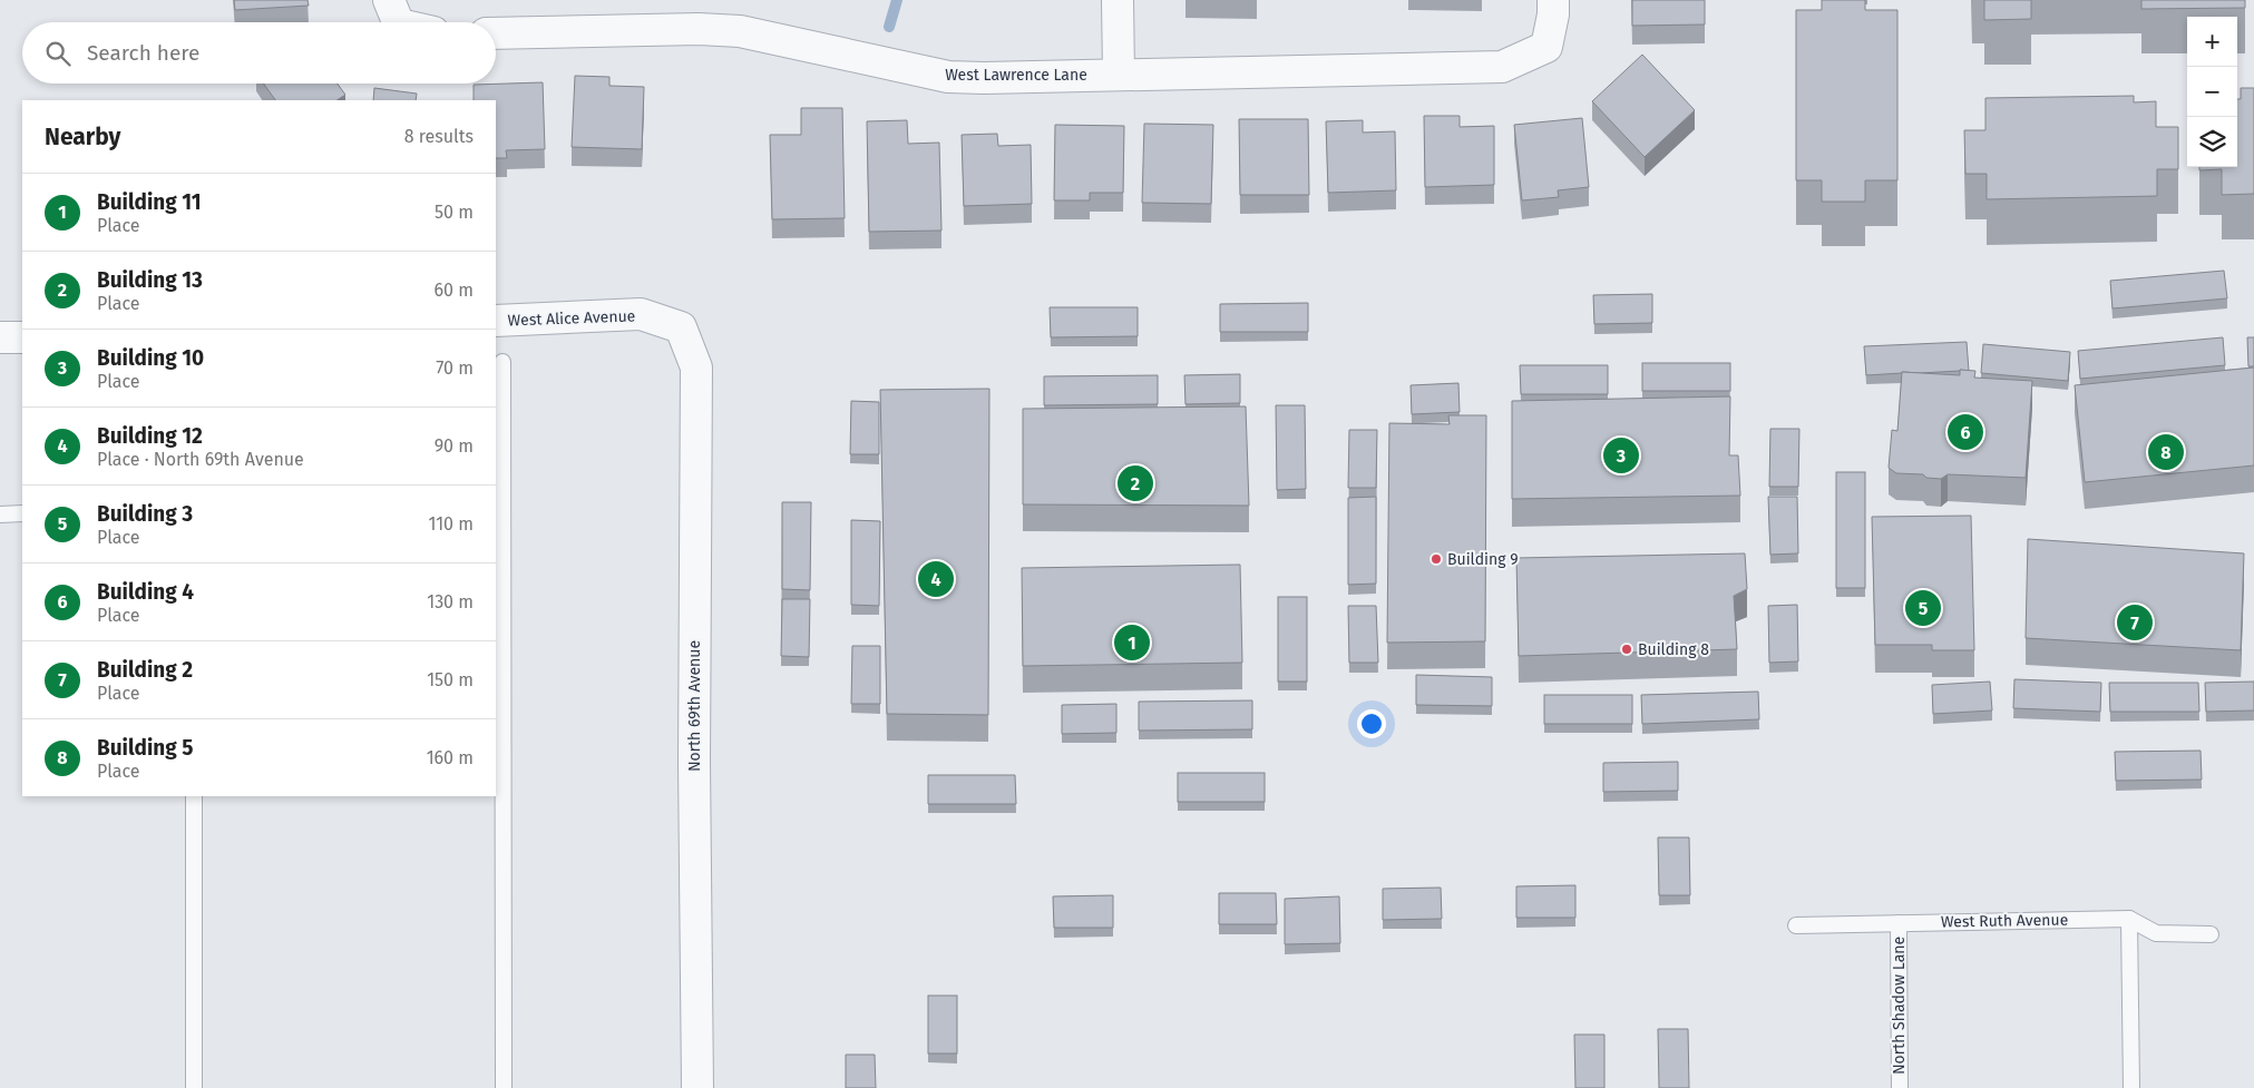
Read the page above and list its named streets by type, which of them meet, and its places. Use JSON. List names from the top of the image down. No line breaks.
{"streets":{"street":["West Lawrence Lane","West Alice Avenue","North 69th Avenue"],"lane":["West Ruth Avenue","North Shadow Lane"]},"crossings":[["West Alice Avenue","North 69th Avenue"],["West Ruth Avenue","North Shadow Lane"]],"places":["Building 9","Building 8"],"page":{"map_buttons":["+","−"],"search":"Search here","heading":["Nearby","8 results"],"list":[{"mark":"1","name":"Building 11","note":"Place","value":"50 m"},{"mark":"2","name":"Building 13","note":"Place","value":"60 m"},{"mark":"3","name":"Building 10","note":"Place","value":"70 m"},{"mark":"4","name":"Building 12","note":"Place · North 69th Avenue","value":"90 m"},{"mark":"5","name":"Building 3","note":"Place","value":"110 m"},{"mark":"6","name":"Building 4","note":"Place","value":"130 m"},{"mark":"7","name":"Building 2","note":"Place","value":"150 m"},{"mark":"8","name":"Building 5","note":"Place","value":"160 m"}],"pins":["6","8","3","2","4","5","7","1"]}}
